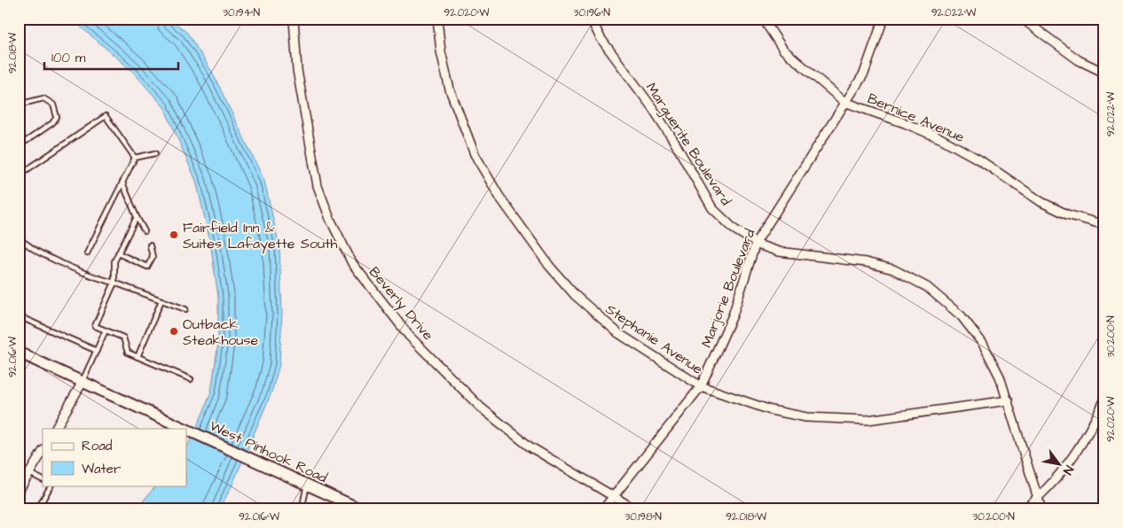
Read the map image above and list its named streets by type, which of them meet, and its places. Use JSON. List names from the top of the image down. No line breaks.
{"streets":{"main road":["West Pinhook Road"],"street":["Bernice Avenue","Marguerite Boulevard","Marjorie Boulevard","Beverly Drive","Stephanie Avenue"]},"crossings":[["Bernice Avenue","Marjorie Boulevard"],["Marguerite Boulevard","Marjorie Boulevard"],["Marguerite Boulevard","Stephanie Avenue"],["Marjorie Boulevard","Beverly Drive"],["Marjorie Boulevard","Stephanie Avenue"]],"places":["Fairfield Inn & Suites Lafayette South","Outback Steakhouse"],"legend":["Road","Water"],"scale_bar":"100 m","north":"bottom right","coordinates":["30.194°N","92.020°W","30.196°N","92.022°W","92.018°W","30.200°N","92.016°W","30.198°N"]}
